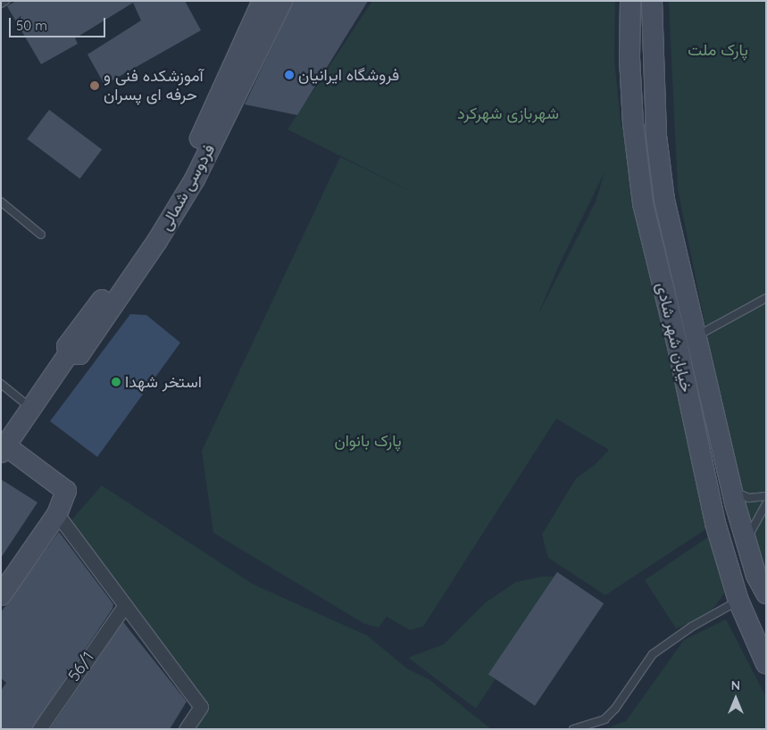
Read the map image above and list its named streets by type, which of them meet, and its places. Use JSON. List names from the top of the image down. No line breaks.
{"streets":{"main road":["فردوسی شمالی","خیابان شهر شادی"],"street":["56/1"]},"parks":["پارک ملت","شهربازی شهرکرد","پارک بانوان"],"places":["فروشگاه ایرانیان","آموزشکده فنی و حرفه ای پسران","استخر شهدا"],"scale_bar":"50 m","north":"top"}
